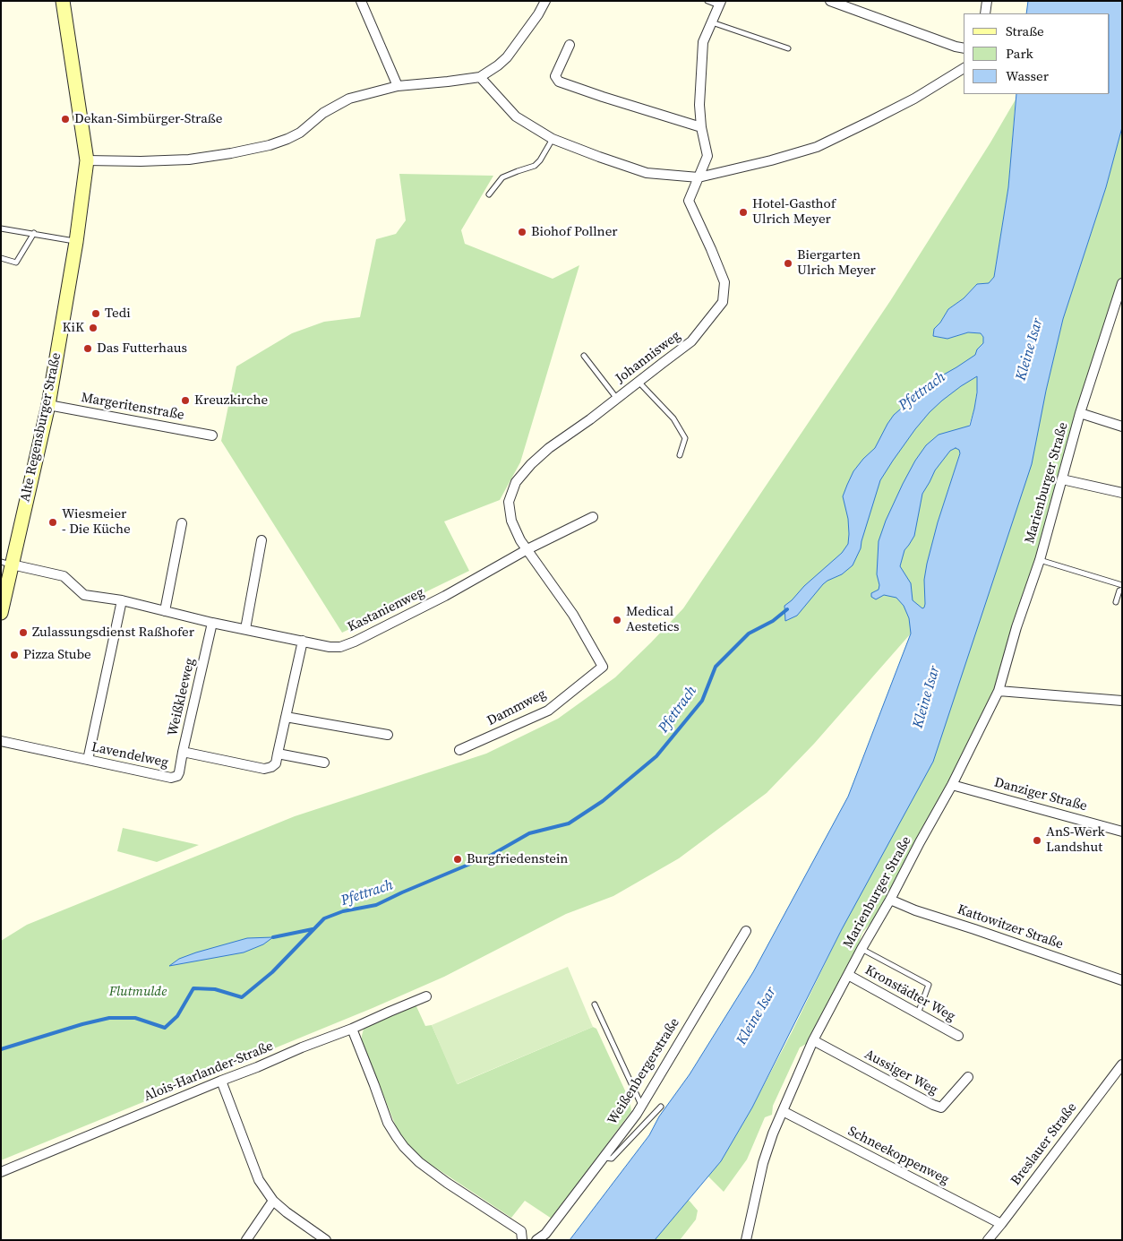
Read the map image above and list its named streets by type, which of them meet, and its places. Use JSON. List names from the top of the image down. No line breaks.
{"streets":{"street":["Johannisweg","Margeritenstraße","Alte Regensburger Straße","Marienburger Straße","Kastanienweg","Weißkleeweg","Dammweg","Lavendelweg","Danziger Straße","Kattowitzer Straße","Kronstädter Weg","Alois-Harlander-Straße","Weißenbergerstraße","Aussiger Weg","Breslauer Straße","Schneekoppenweg"]},"crossings":[["Johannisweg","Kastanienweg"],["Johannisweg","Dammweg"],["Margeritenstraße","Alte Regensburger Straße"],["Alte Regensburger Straße","Kastanienweg"],["Marienburger Straße","Danziger Straße"],["Marienburger Straße","Kattowitzer Straße"],["Marienburger Straße","Kronstädter Weg"],["Marienburger Straße","Aussiger Weg"],["Marienburger Straße","Schneekoppenweg"],["Kastanienweg","Weißkleeweg"],["Kastanienweg","Lavendelweg"],["Weißkleeweg","Lavendelweg"],["Breslauer Straße","Schneekoppenweg"]],"water":["Kleine Isar","Pfettrach"],"parks":["Flutmulde"],"places":["Dekan-Simbürger-Straße","Hotel-Gasthof Ulrich Meyer","Biohof Pollner","Biergarten Ulrich Meyer","Tedi","KiK","Das Futterhaus","Kreuzkirche","Wiesmeier - Die Küche","Medical Aestetics","Zulassungsdienst Raßhofer","Pizza Stube","AnS-Werk Landshut","Burgfriedenstein"],"legend":["Straße","Park","Wasser"]}
